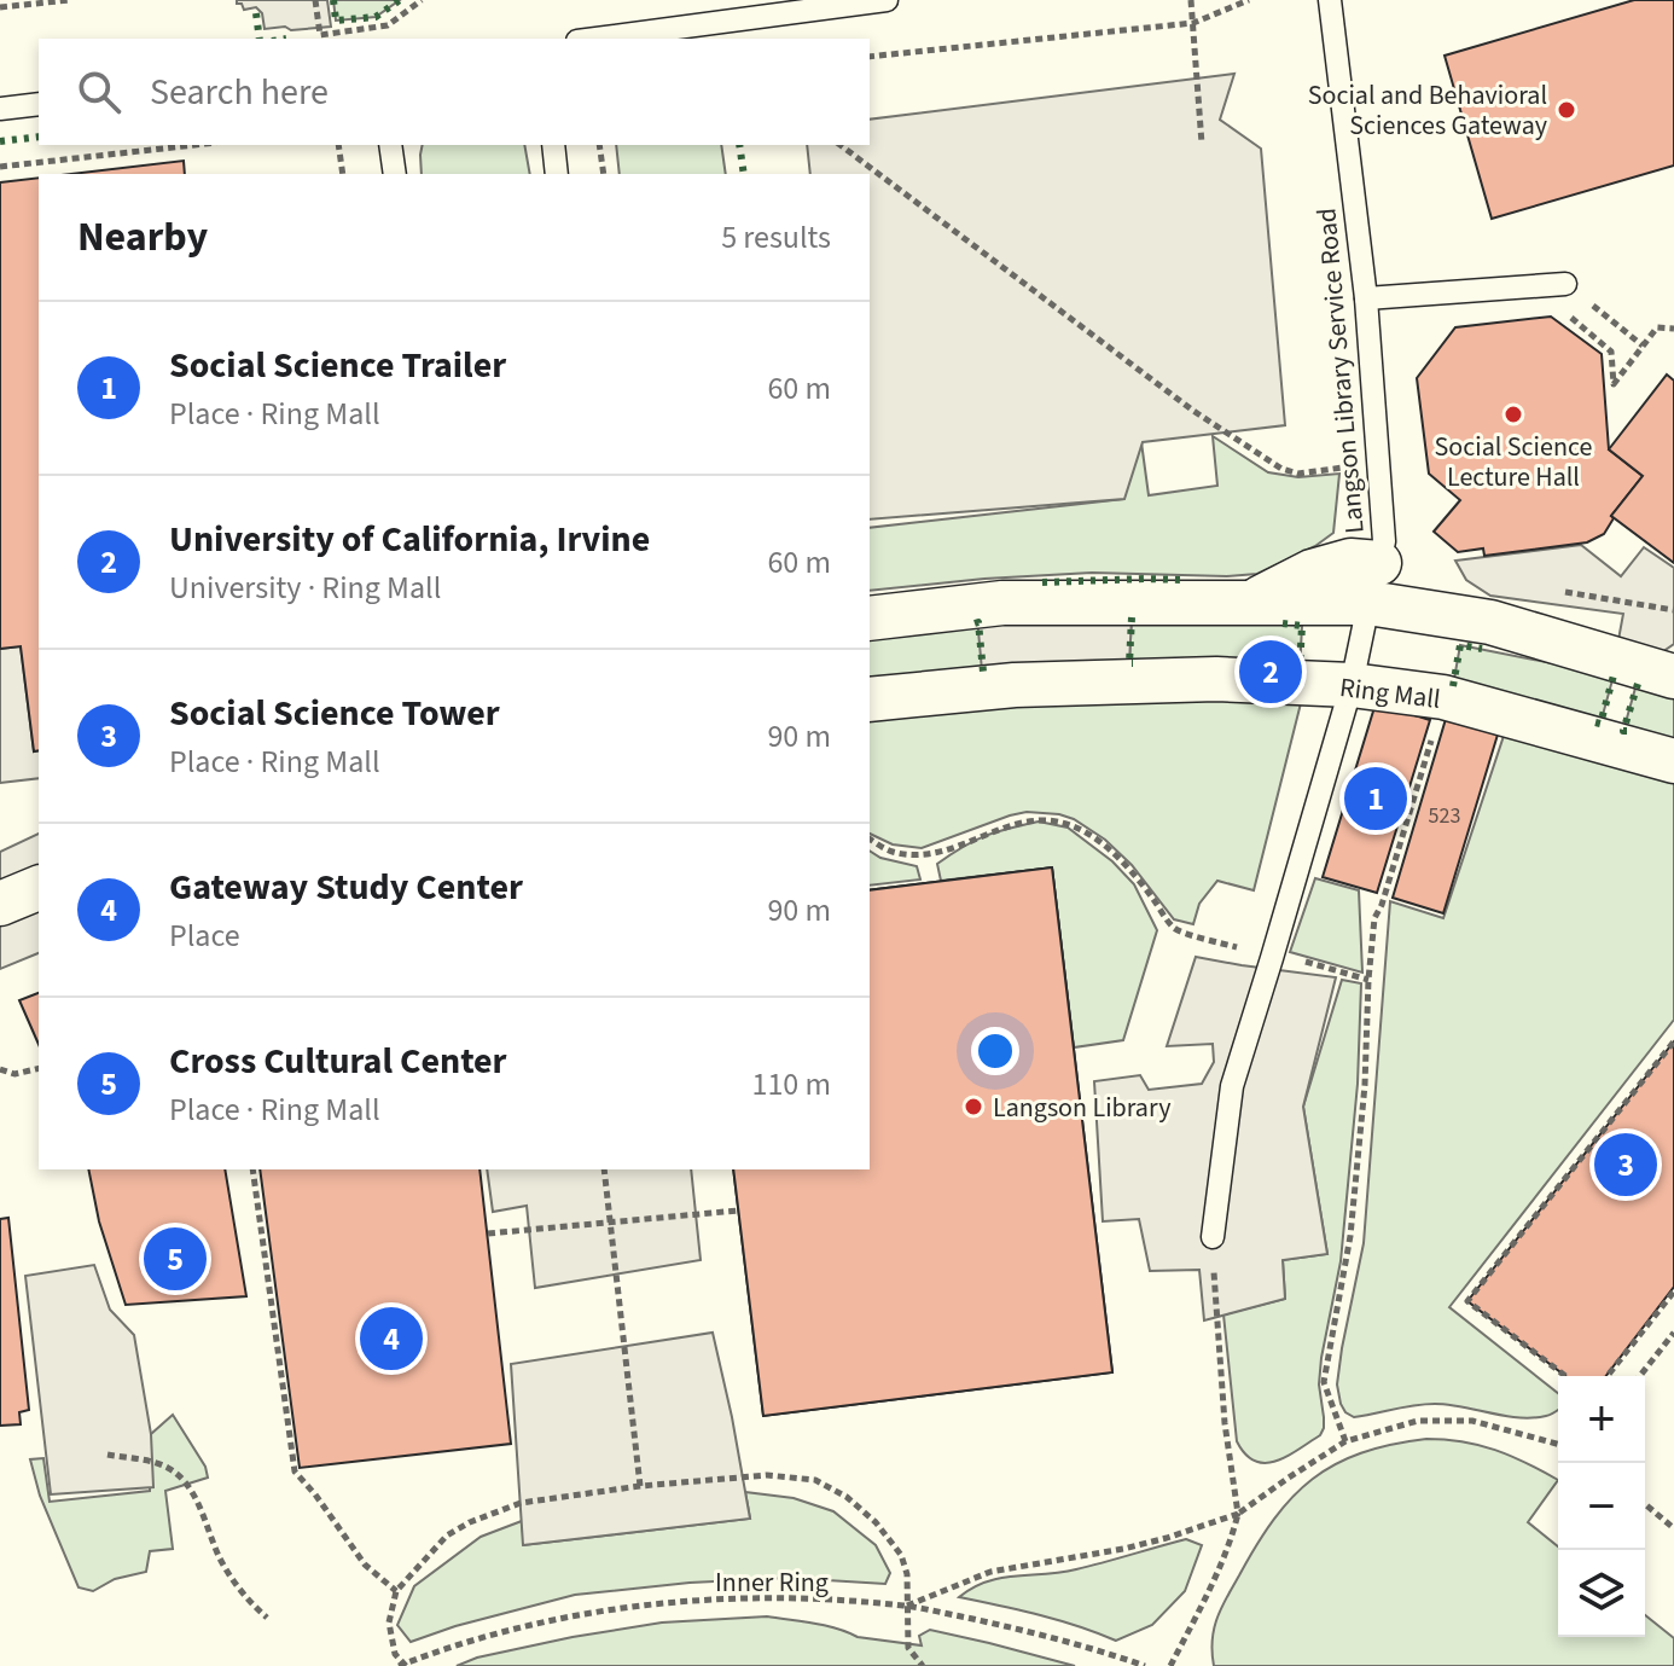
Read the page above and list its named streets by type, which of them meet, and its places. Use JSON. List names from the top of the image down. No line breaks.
{"streets":{"street":["Ring Mall"],"lane":["Langson Library Service Road"],"path":["Inner Ring"]},"crossings":[["Langson Library Service Road","Ring Mall"]],"places":["Social and Behavioral Sciences Gateway","Social Science Lecture Hall","Langson Library"],"house_numbers":["523"],"page":{"search":"Search here","heading":["Nearby","5 results"],"list":[{"mark":"1","name":"Social Science Trailer","note":"Place · Ring Mall","value":"60 m"},{"mark":"2","name":"University of California, Irvine","note":"University · Ring Mall","value":"60 m"},{"mark":"3","name":"Social Science Tower","note":"Place · Ring Mall","value":"90 m"},{"mark":"4","name":"Gateway Study Center","note":"Place","value":"90 m"},{"mark":"5","name":"Cross Cultural Center","note":"Place · Ring Mall","value":"110 m"}],"pins":["2","1","3","5","4"],"map_buttons":["+","−"]}}
